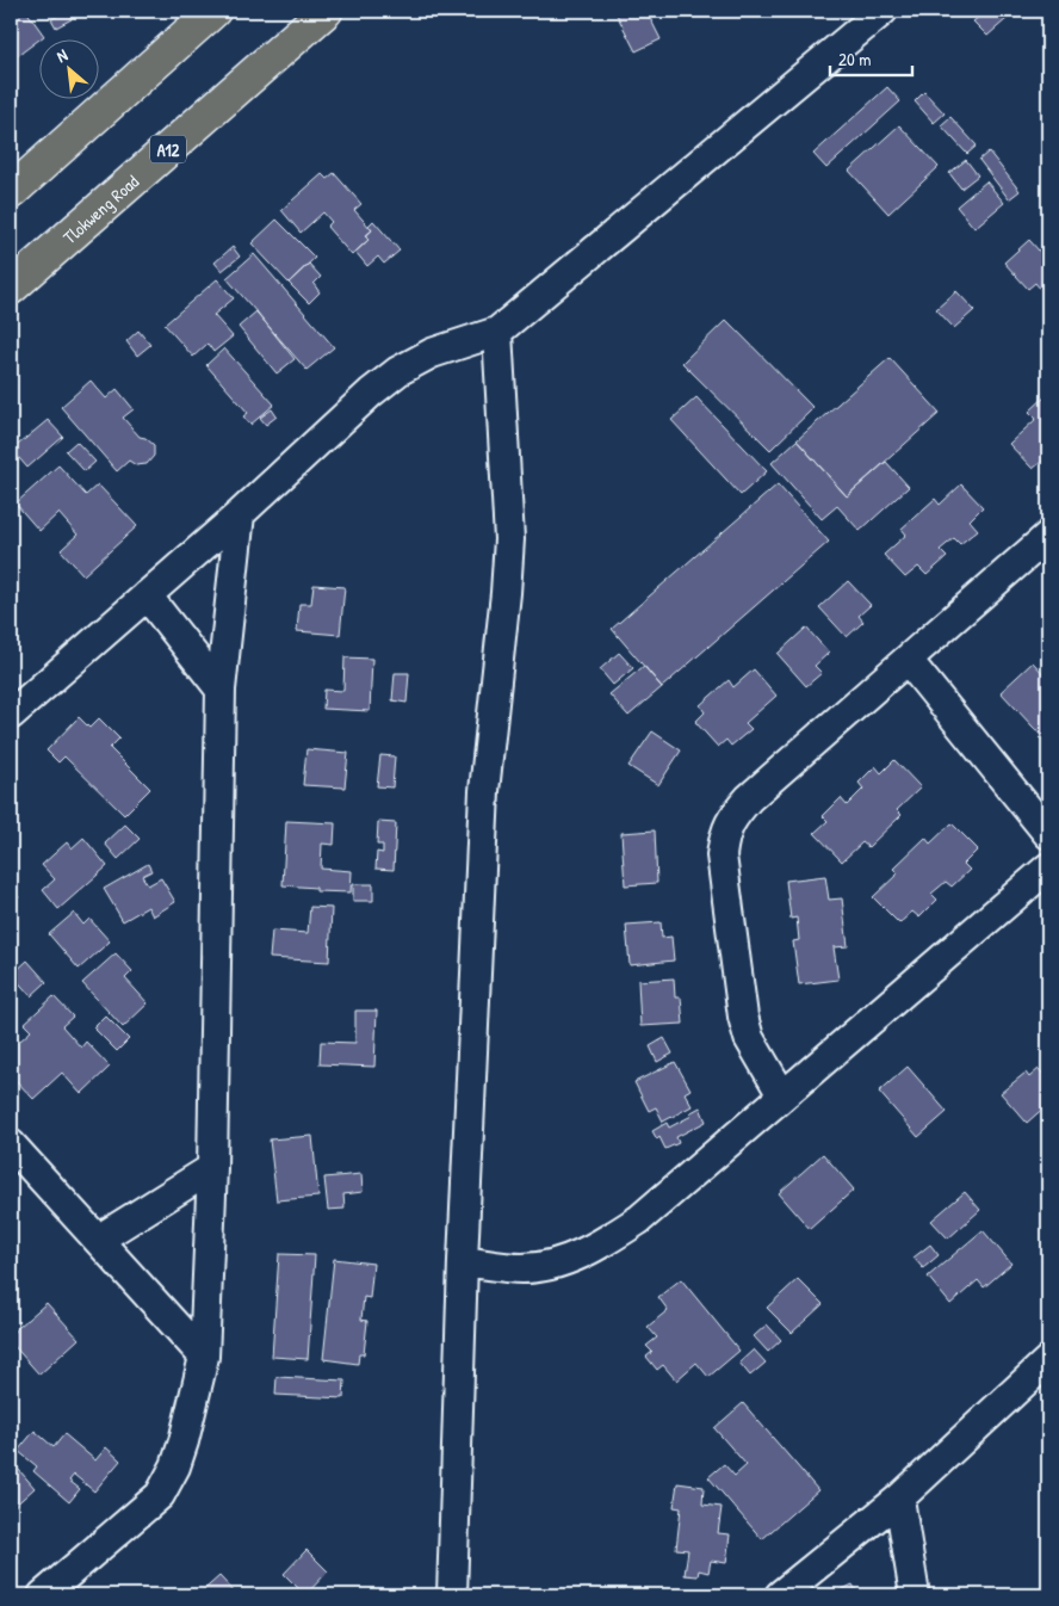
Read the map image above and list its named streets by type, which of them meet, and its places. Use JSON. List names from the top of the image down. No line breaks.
{"streets":{"main road":["A12","Tlokweng Road"]},"scale_bar":"20 m","north":"top left"}
